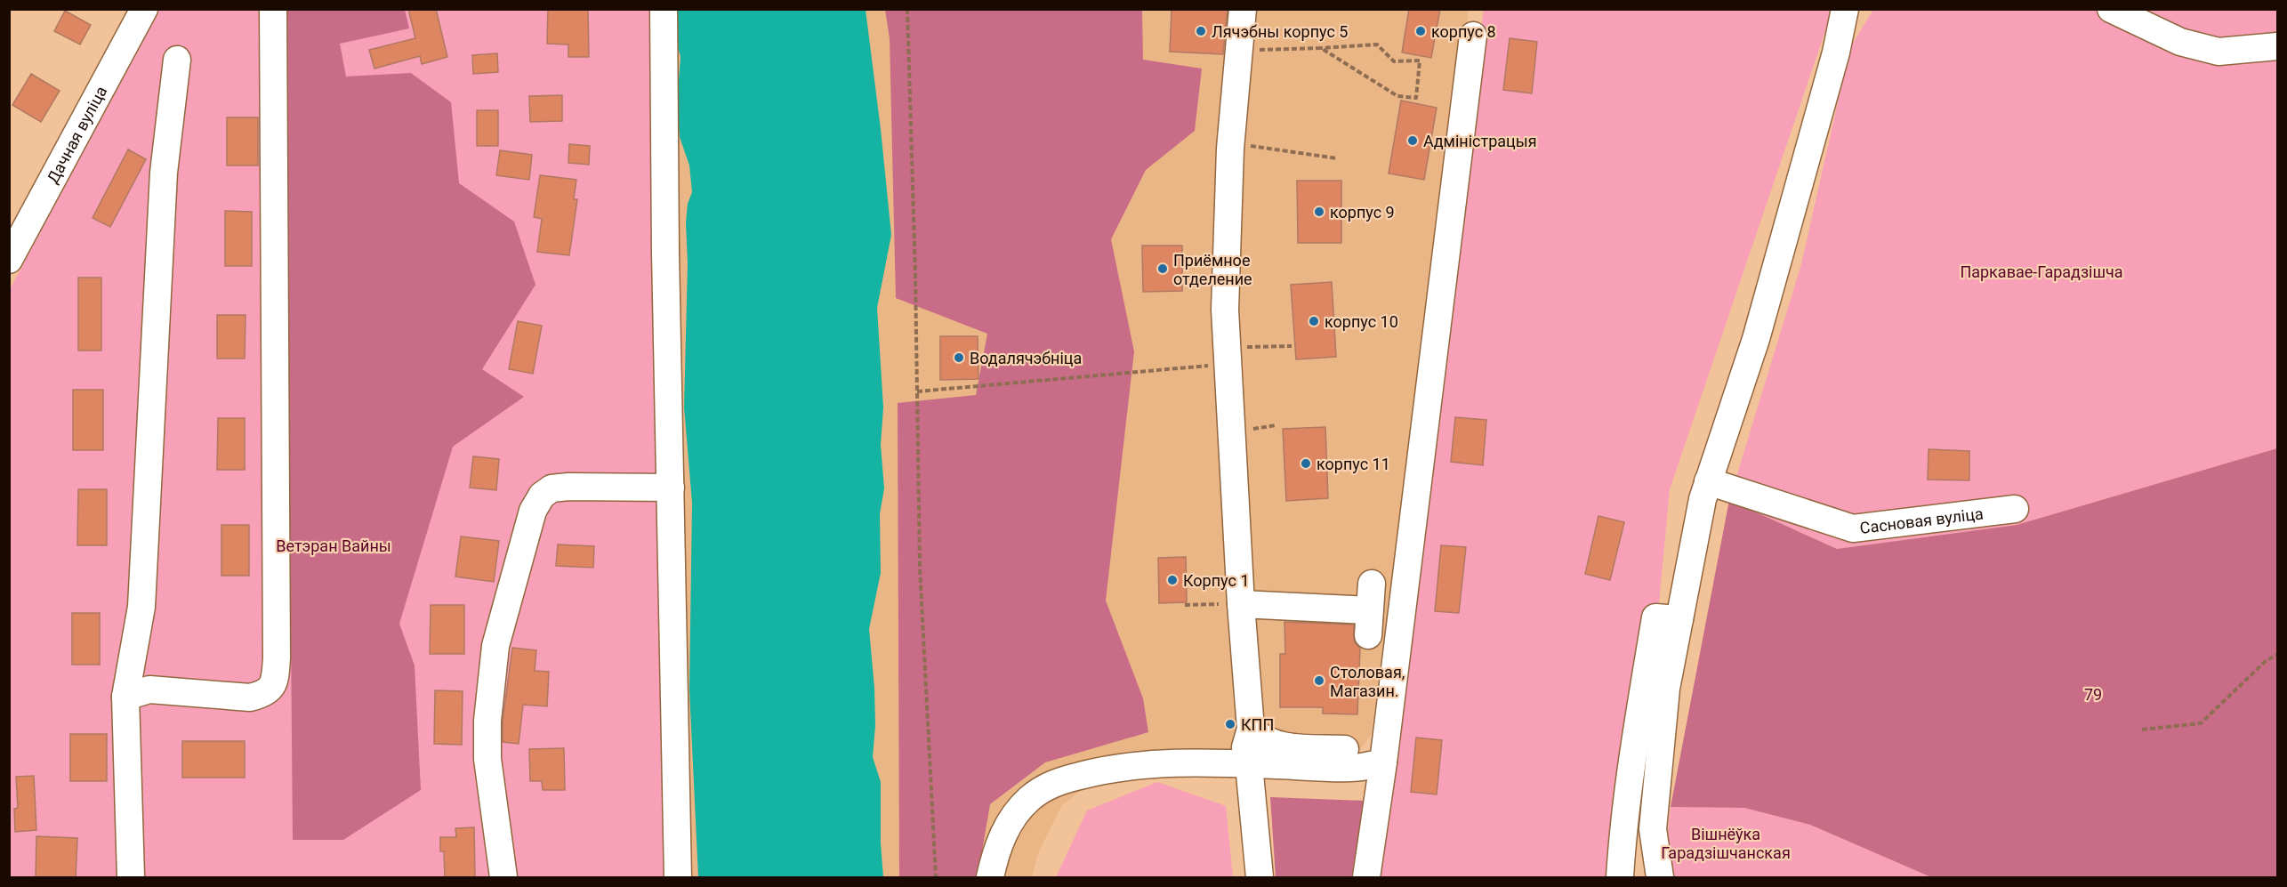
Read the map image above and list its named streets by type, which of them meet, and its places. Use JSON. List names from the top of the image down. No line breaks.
{"streets":{"street":["Дачная вуліца","Сасновая вуліца"]},"parks":["Паркавае-Гарадзішча","Ветэран Вайны","79","Вішнёўка Гарадзішчанская"],"places":["Лячэбны корпус 5","корпус 8","Адміністрацыя","корпус 9","Приёмное отделение","корпус 10","Водалячэбніца","корпус 11","Корпус 1","Столовая, Магазин.","КПП"]}
